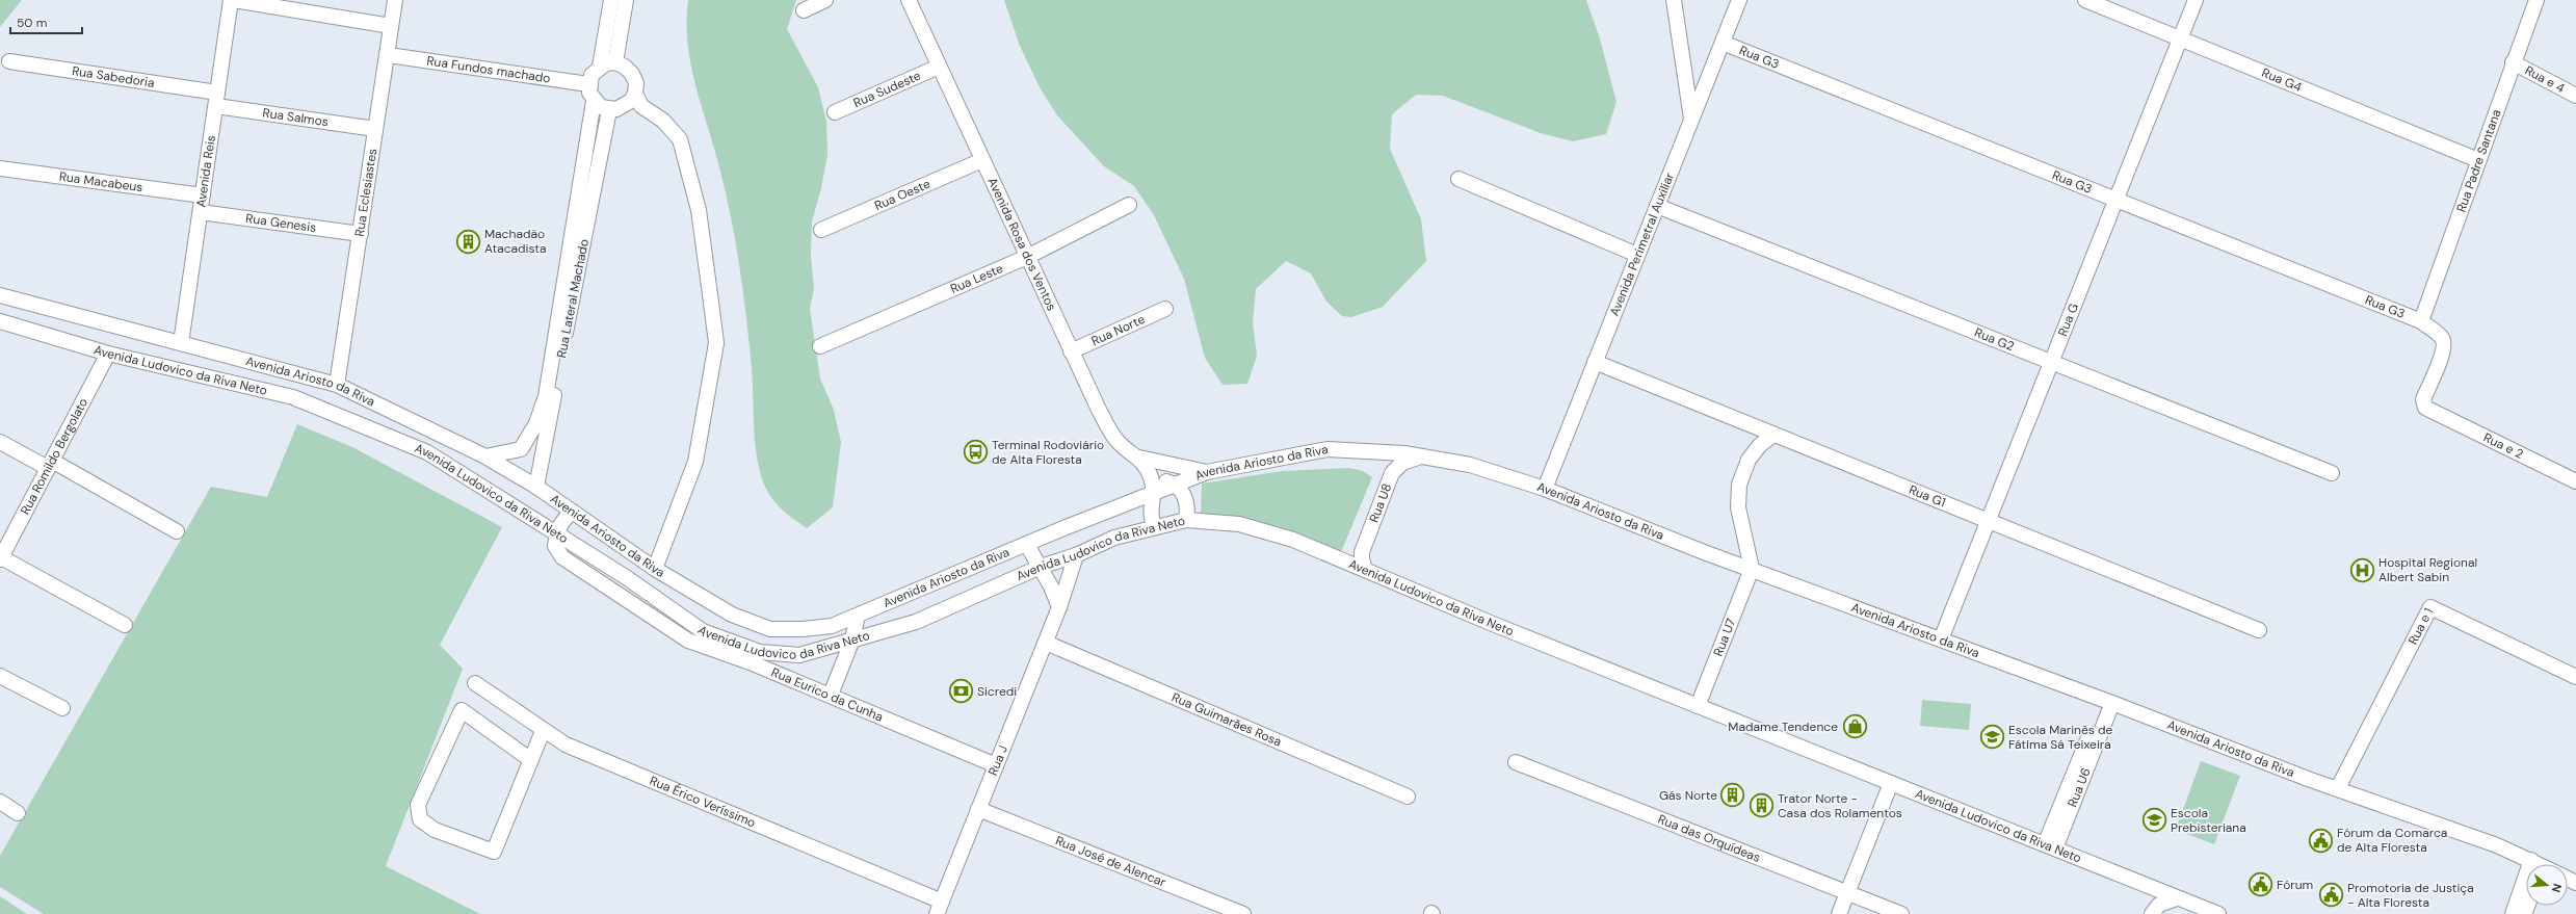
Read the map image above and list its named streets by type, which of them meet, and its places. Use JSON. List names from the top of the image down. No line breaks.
{"streets":{"street":["Rua G3","Rua Fundos machado","Rua Sabedoria","Rua e 4","Rua G4","Rua Sudeste","Rua Salmos","Rua Padre Santana","Avenida Reis","Rua Macabeus","Rua Eclesiastes","Rua Oeste","Rua Genesis","Avenida Rosa dos Ventos","Avenida Perimetral Auxiliar","Rua Leste","Rua Lateral Machado","Rua G","Rua Norte","Rua G2","Avenida Ludovico da Riva Neto","Avenida Ariosto da Riva","Rua e 2","Rua Romildo Bergolato","Rua G1","Rua U8","Rua e 1","Rua U7","Rua Eurico da Cunha","Rua Guimarães Rosa","Rua J","Rua U6","Rua Érico Veríssimo","Rua das Orquídeas","Rua José de Alencar"]},"crossings":[["Rua G3","Rua Padre Santana"],["Rua G3","Avenida Perimetral Auxiliar"],["Rua G3","Rua G"],["Rua G3","Rua e 2"],["Rua Fundos machado","Rua Eclesiastes"],["Rua Fundos machado","Rua Lateral Machado"],["Rua Sabedoria","Rua Salmos"],["Rua Sabedoria","Avenida Reis"],["Rua e 4","Rua Padre Santana"],["Rua G4","Rua Padre Santana"],["Rua G4","Rua G"],["Rua Sudeste","Avenida Rosa dos Ventos"],["Rua Salmos","Avenida Reis"],["Rua Salmos","Rua Eclesiastes"],["Avenida Reis","Rua Macabeus"],["Avenida Reis","Rua Genesis"],["Avenida Reis","Avenida Ariosto da Riva"],["Rua Eclesiastes","Rua Genesis"],["Rua Eclesiastes","Avenida Ariosto da Riva"],["Rua Oeste","Avenida Rosa dos Ventos"],["Avenida Rosa dos Ventos","Rua Leste"],["Avenida Rosa dos Ventos","Rua Norte"],["Avenida Rosa dos Ventos","Avenida Ariosto da Riva"],["Avenida Perimetral Auxiliar","Rua G2"],["Avenida Perimetral Auxiliar","Avenida Ariosto da Riva"],["Avenida Perimetral Auxiliar","Rua G1"],["Rua Lateral Machado","Avenida Ariosto da Riva"],["Rua G","Rua G2"],["Rua G","Avenida Ariosto da Riva"],["Rua G","Rua G1"],["Avenida Ludovico da Riva Neto","Rua Romildo Bergolato"],["Avenida Ludovico da Riva Neto","Rua U8"],["Avenida Ludovico da Riva Neto","Rua U7"],["Avenida Ludovico da Riva Neto","Rua Eurico da Cunha"],["Avenida Ludovico da Riva Neto","Rua J"],["Avenida Ludovico da Riva Neto","Rua U6"],["Avenida Ariosto da Riva","Rua U8"],["Avenida Ariosto da Riva","Rua e 1"],["Avenida Ariosto da Riva","Rua U7"],["Avenida Ariosto da Riva","Rua U6"],["Rua Eurico da Cunha","Rua J"],["Rua Guimarães Rosa","Rua J"],["Rua J","Rua Érico Veríssimo"],["Rua J","Rua José de Alencar"]],"places":{"building":["Machadão Atacadista","Gás Norte","Trator Norte - Casa dos Rolamentos"],"bus stop":["Terminal Rodoviário de Alta Floresta"],"hospital":["Hospital Regional Albert Sabin"],"bank":["Sicredi"],"shop":["Madame Tendence"],"school or university":["Escola Marinês de Fátima Sá Teixeira","Escola Prebisteriana"],"public building":["Fórum da Comarca de Alta Floresta","Fórum","Promotoria de Justiça - Alta Floresta"]},"scale_bar":"50 m","north":"right"}
